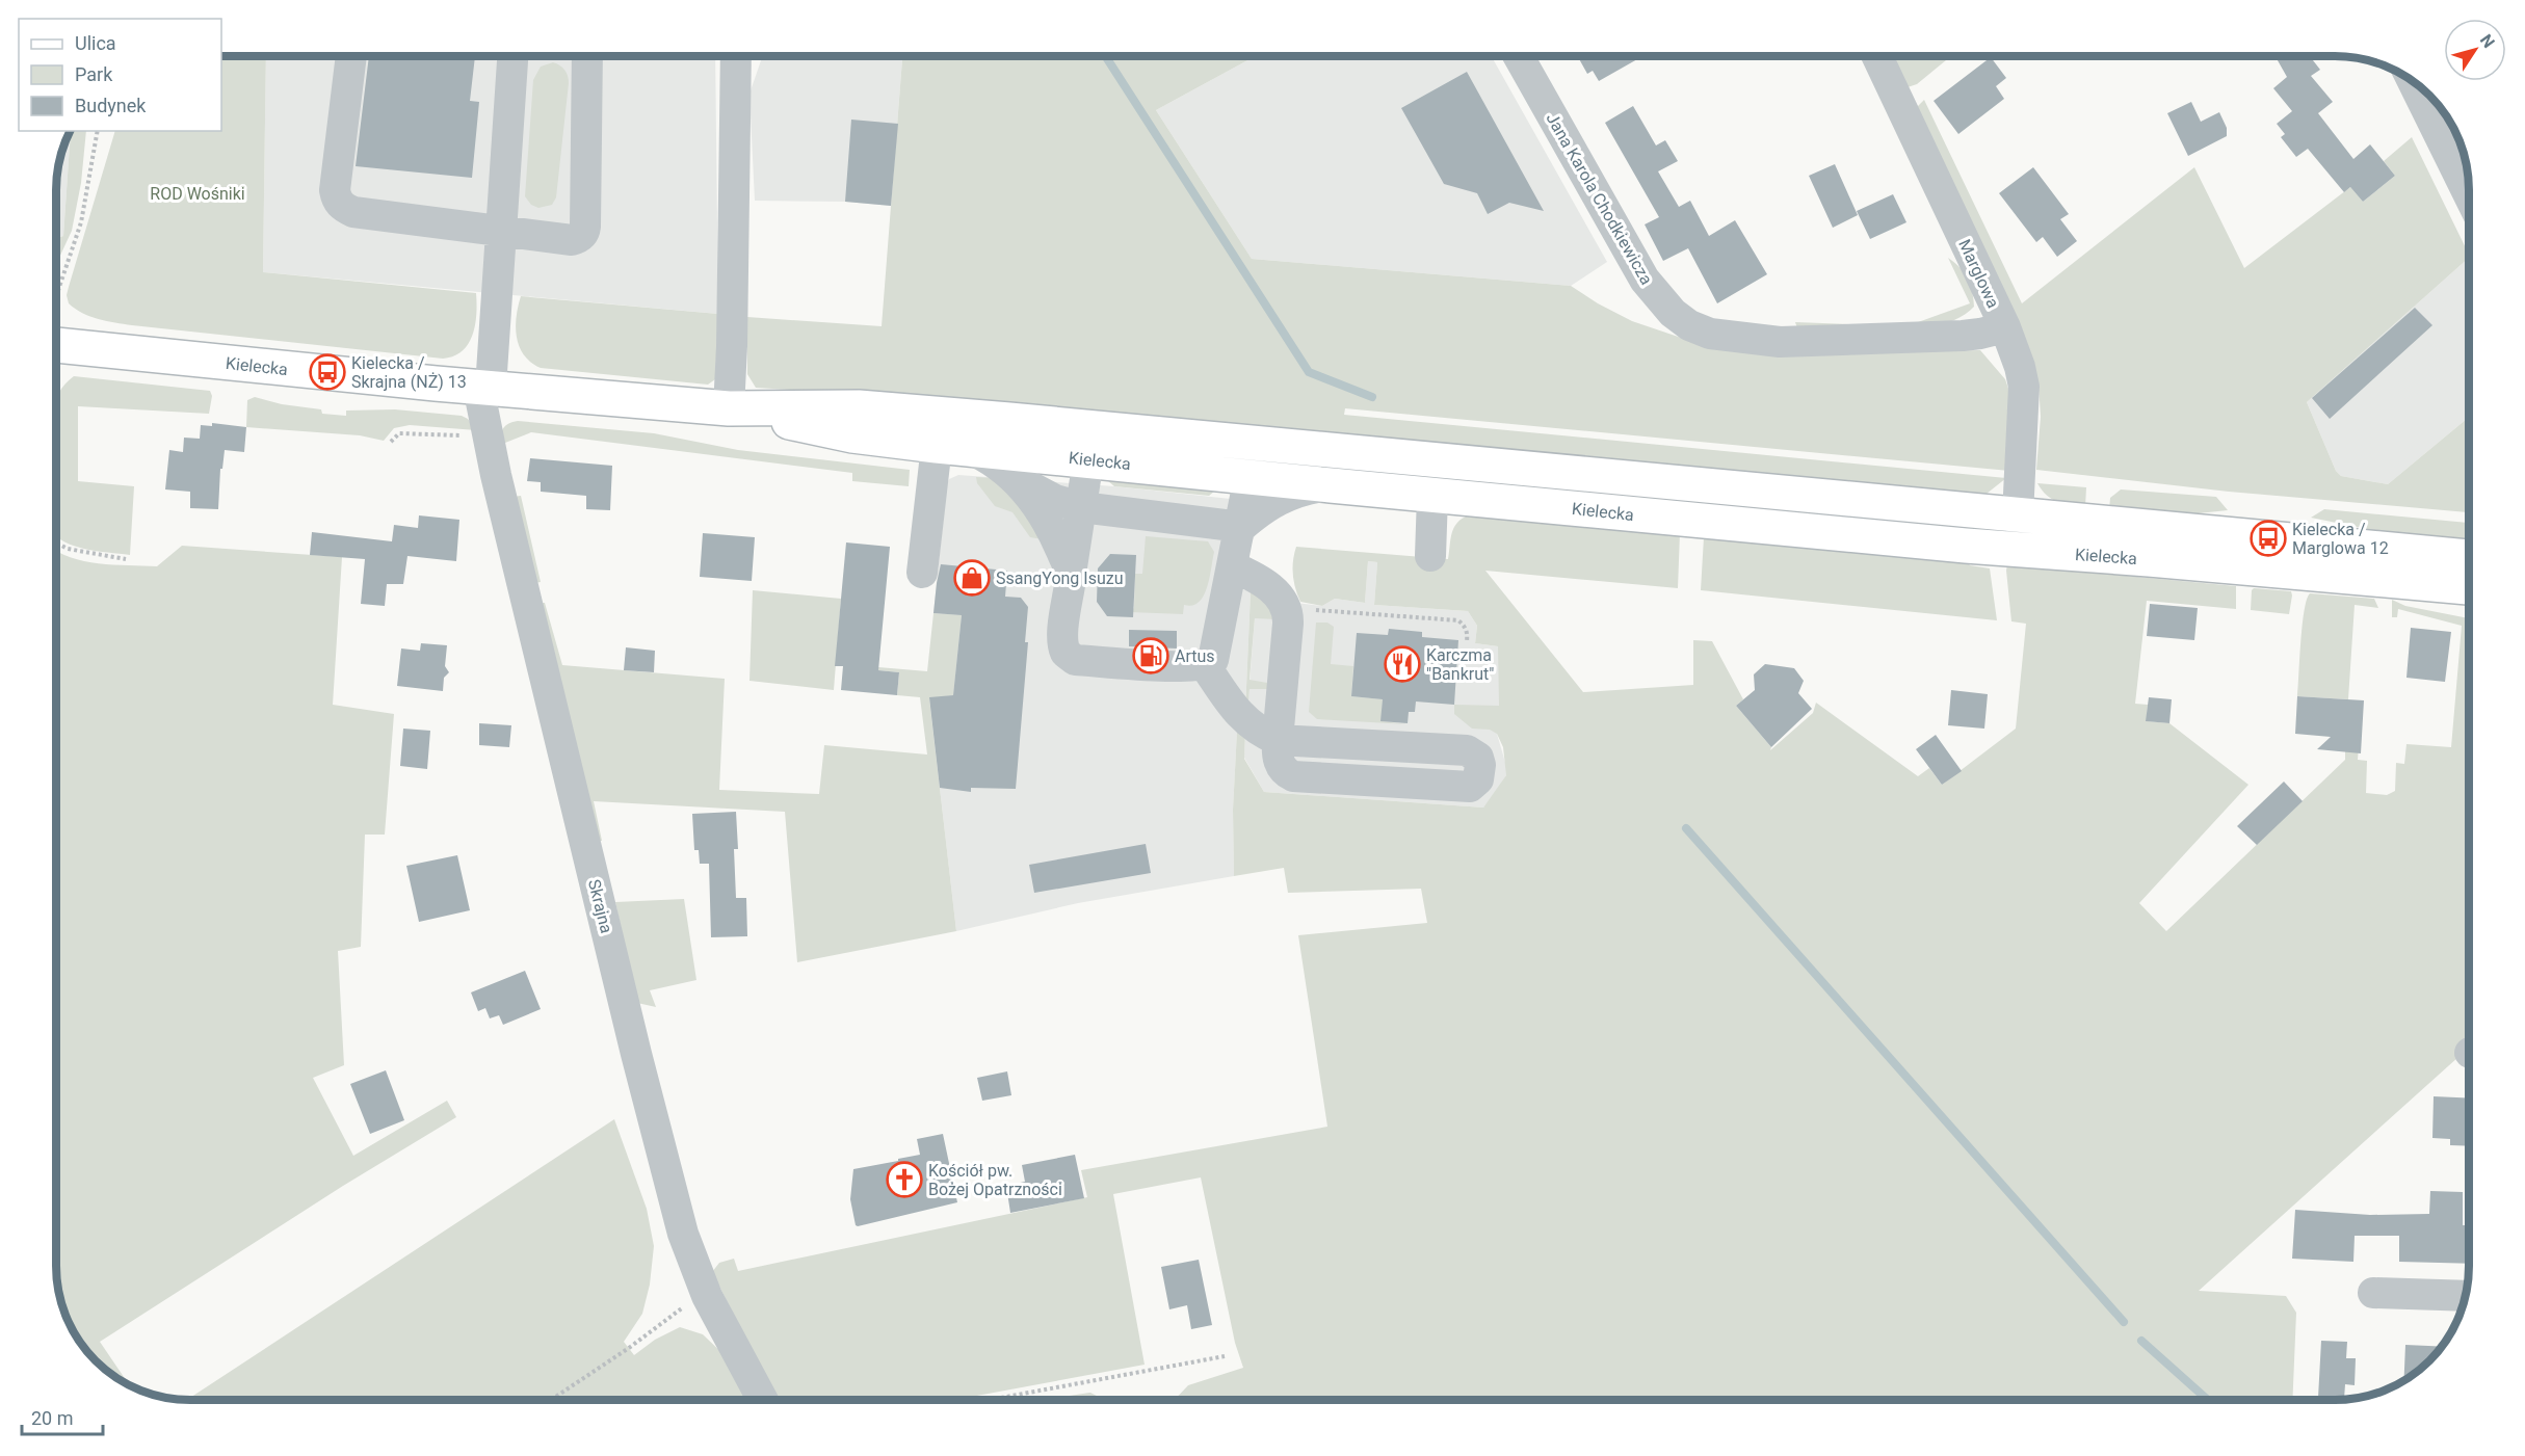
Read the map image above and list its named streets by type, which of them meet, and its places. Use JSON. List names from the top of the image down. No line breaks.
{"streets":{"main road":["Kielecka"],"street":["Jana Karola Chodkiewicza","Marglowa","Skrajna"]},"crossings":[["Jana Karola Chodkiewicza","Marglowa"],["Marglowa","Kielecka"],["Kielecka","Skrajna"]],"parks":["ROD Wośniki"],"places":{"bus stop":["Kielecka / Skrajna (NŻ) 13","Kielecka / Marglowa 12"],"shop":["SsangYong Isuzu"],"fuel station":["Artus"],"restaurant":["Karczma \"Bankrut\""],"church":["Kościół pw. Bożej Opatrzności"]},"legend":["Ulica","Park","Budynek"],"scale_bar":"20 m","north":"top right"}
